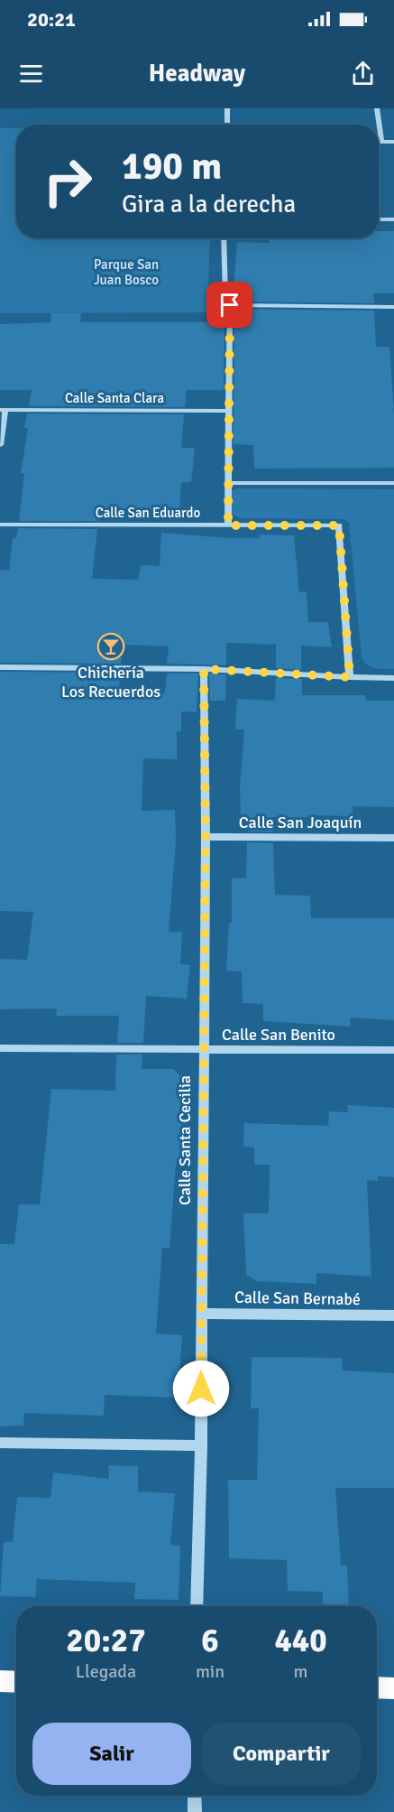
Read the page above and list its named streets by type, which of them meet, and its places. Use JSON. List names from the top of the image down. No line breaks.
{"streets":{"street":["Calle Santa Clara","Calle San Eduardo","Calle San Joaquín","Calle San Benito","Calle Santa Cecilia","Calle San Bernabé"]},"crossings":[["Calle San Joaquín","Calle Santa Cecilia"],["Calle San Benito","Calle Santa Cecilia"],["Calle Santa Cecilia","Calle San Bernabé"]],"parks":["Parque San Juan Bosco"],"places":{"bar":["Chichería Los Recuerdos"]},"page":{"status":"20:21","header":"Headway","turn":["190 m","Gira a la derecha"],"eta":["20:27","Llegada","6","min","440","m"],"buttons":["Salir","Compartir"]}}
